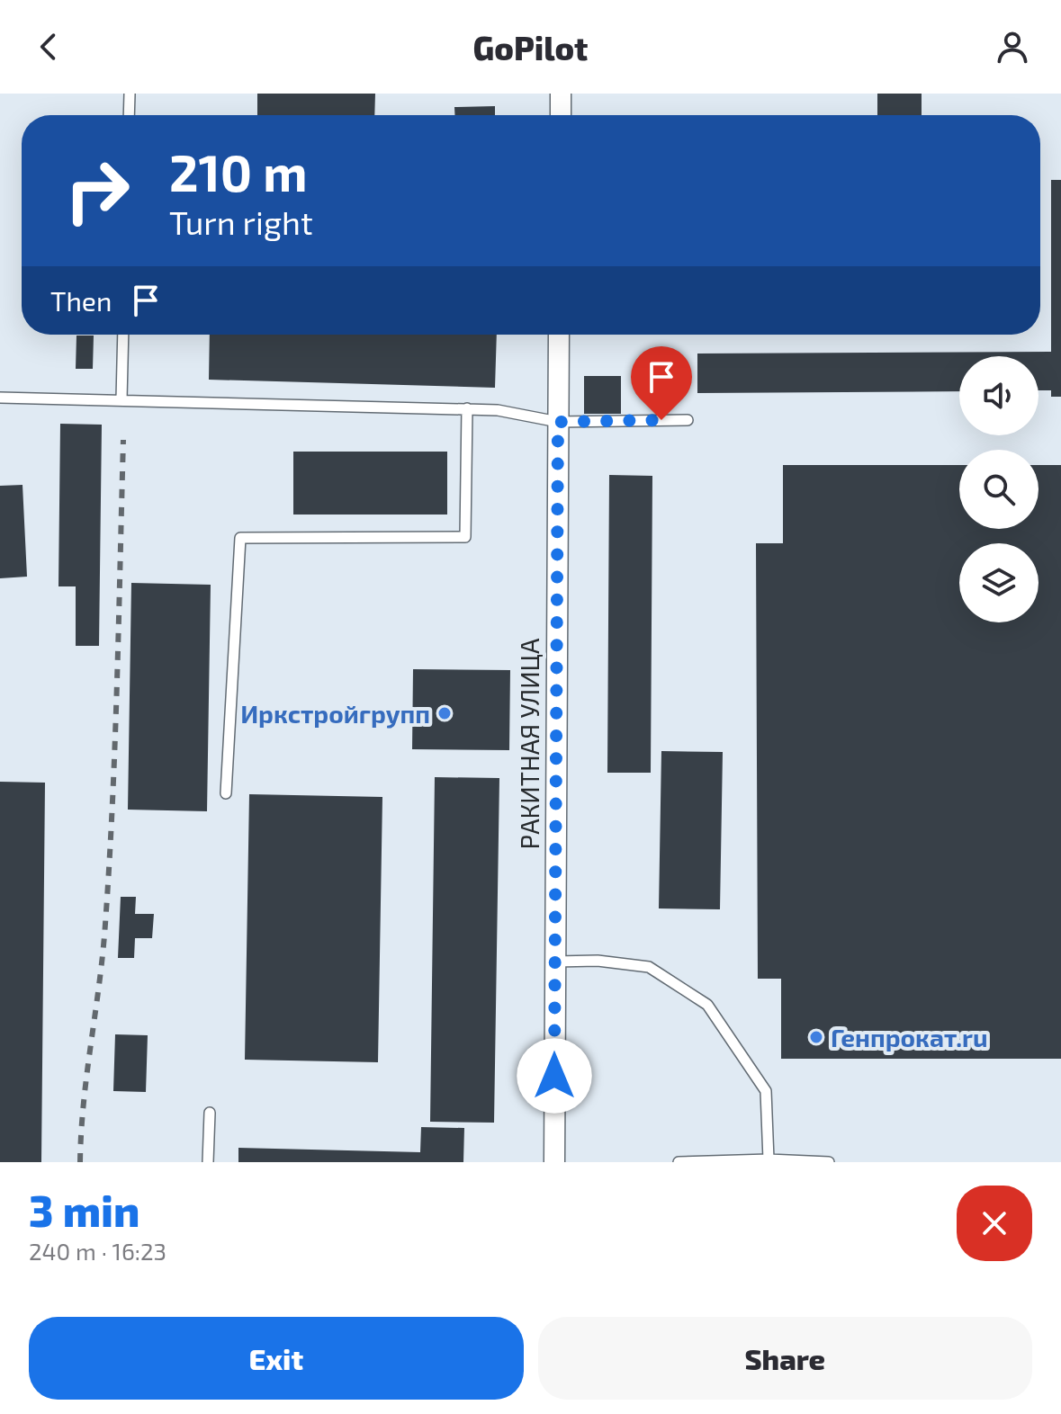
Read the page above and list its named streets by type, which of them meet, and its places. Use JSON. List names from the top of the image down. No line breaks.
{"streets":{"street":["РАКИТНАЯ УЛИЦА"]},"places":["Иркстройгрупп","Генпрокат.ru"],"page":{"header":"GoPilot","turn":["210 m","Turn right"],"then":"Then","heading":["3 min","240 m · 16:23"],"buttons":["Exit","Share"]}}
